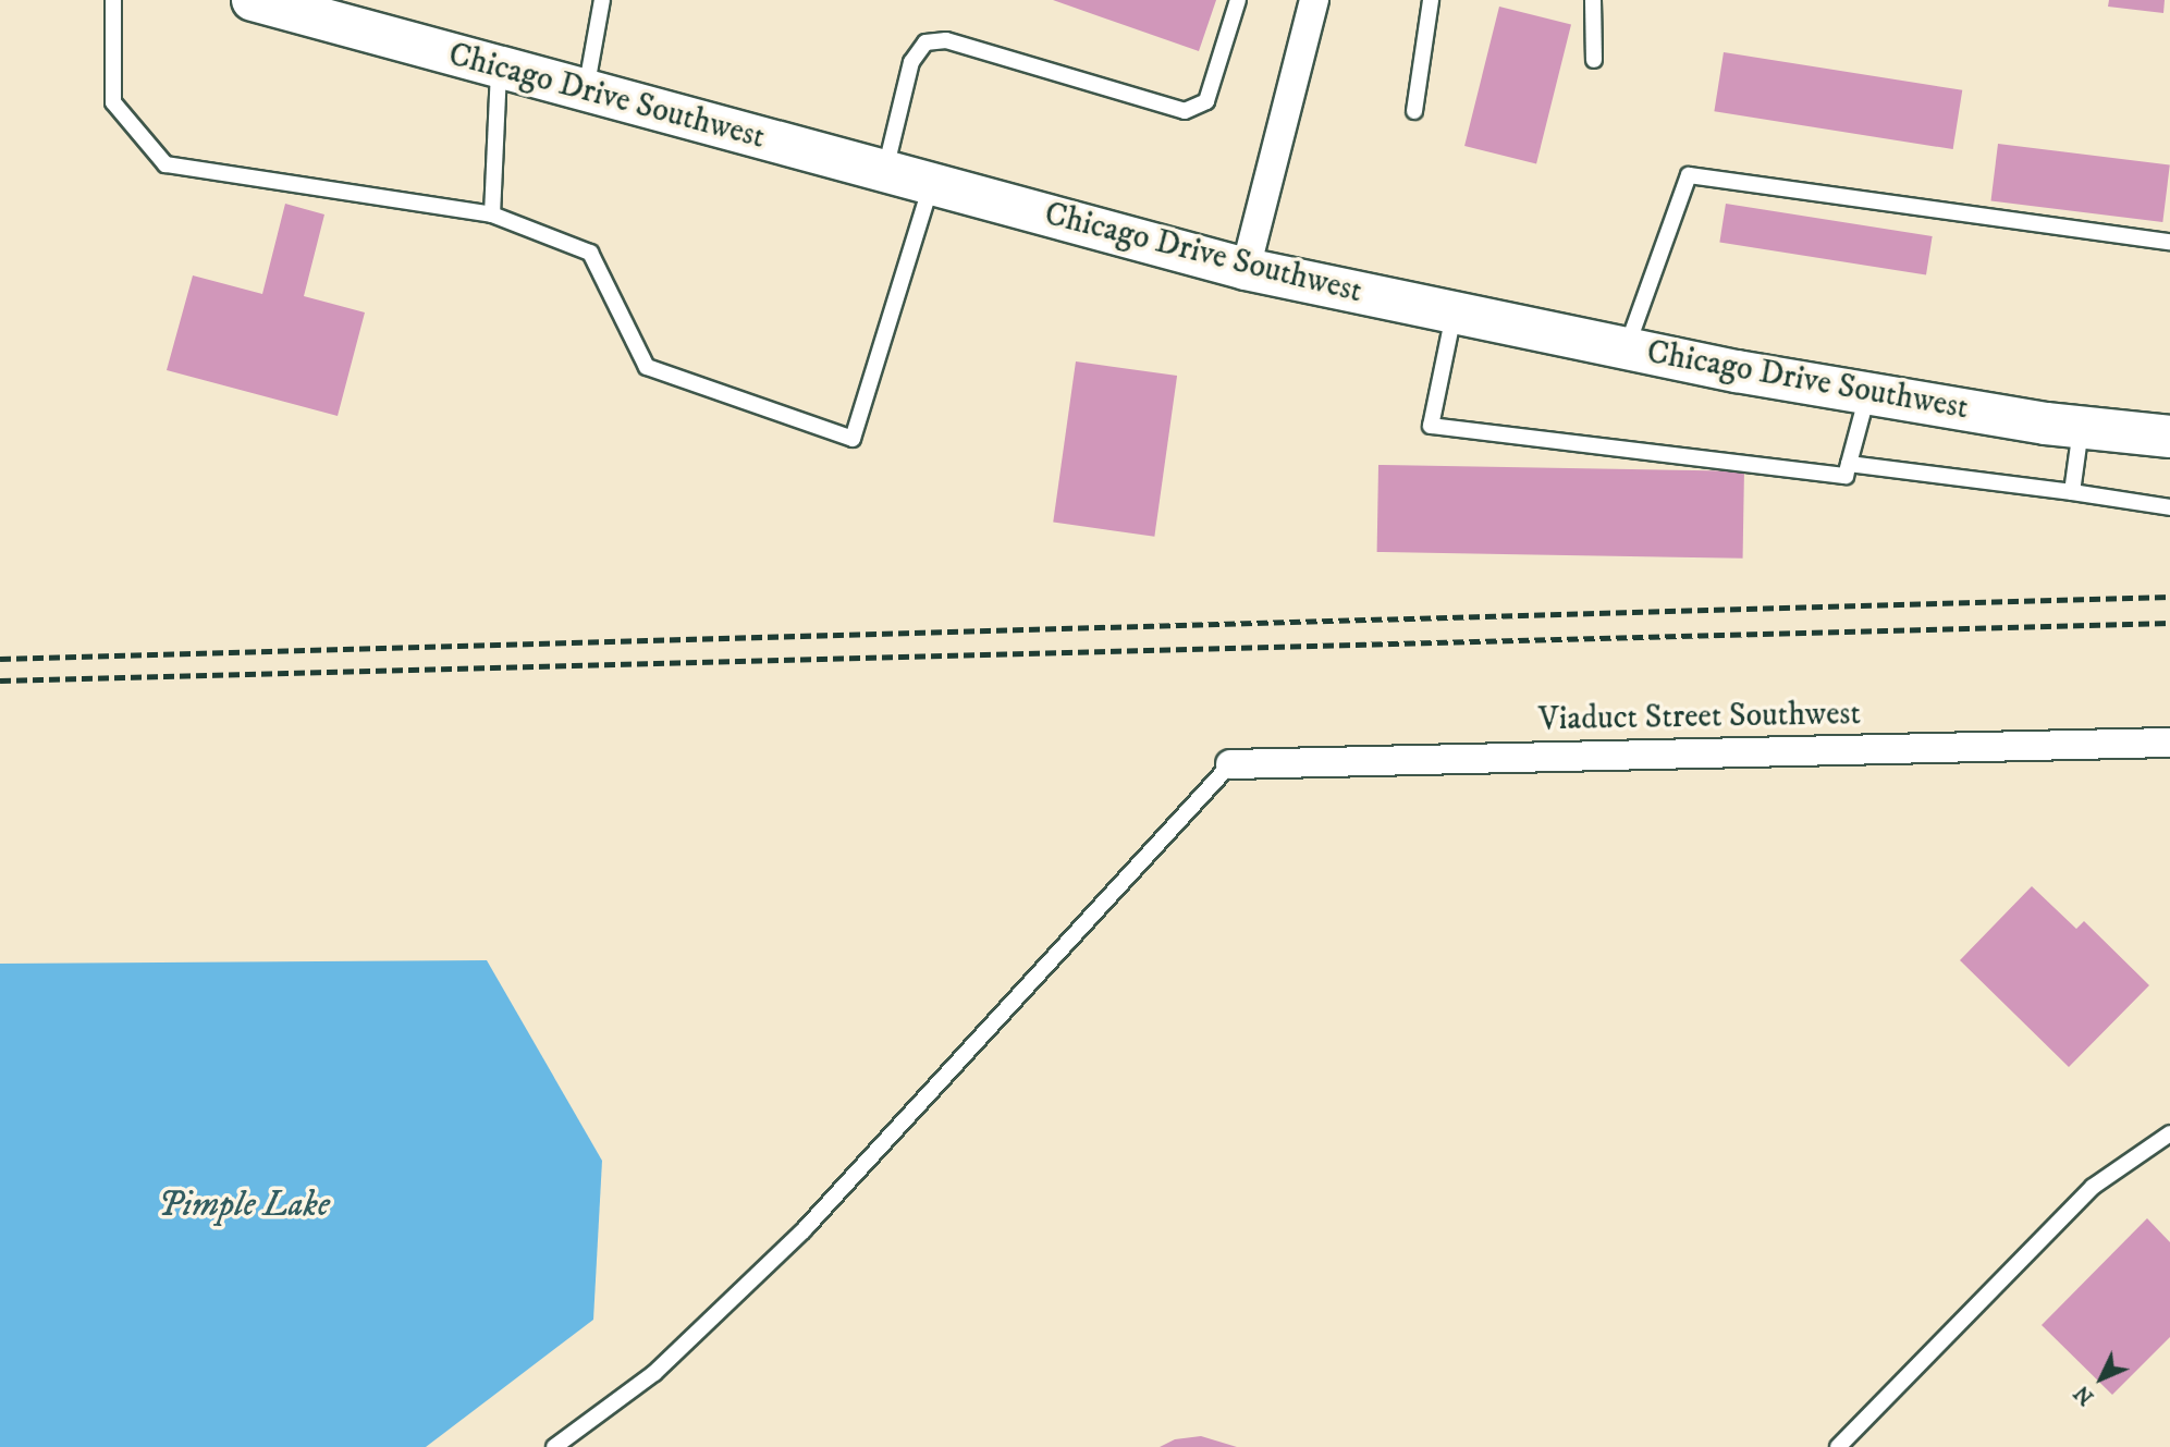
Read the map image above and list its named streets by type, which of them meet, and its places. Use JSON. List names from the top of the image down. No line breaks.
{"streets":{"main road":["Chicago Drive Southwest"],"street":["Viaduct Street Southwest"]},"water":["Pimple Lake"],"north":"bottom left"}
